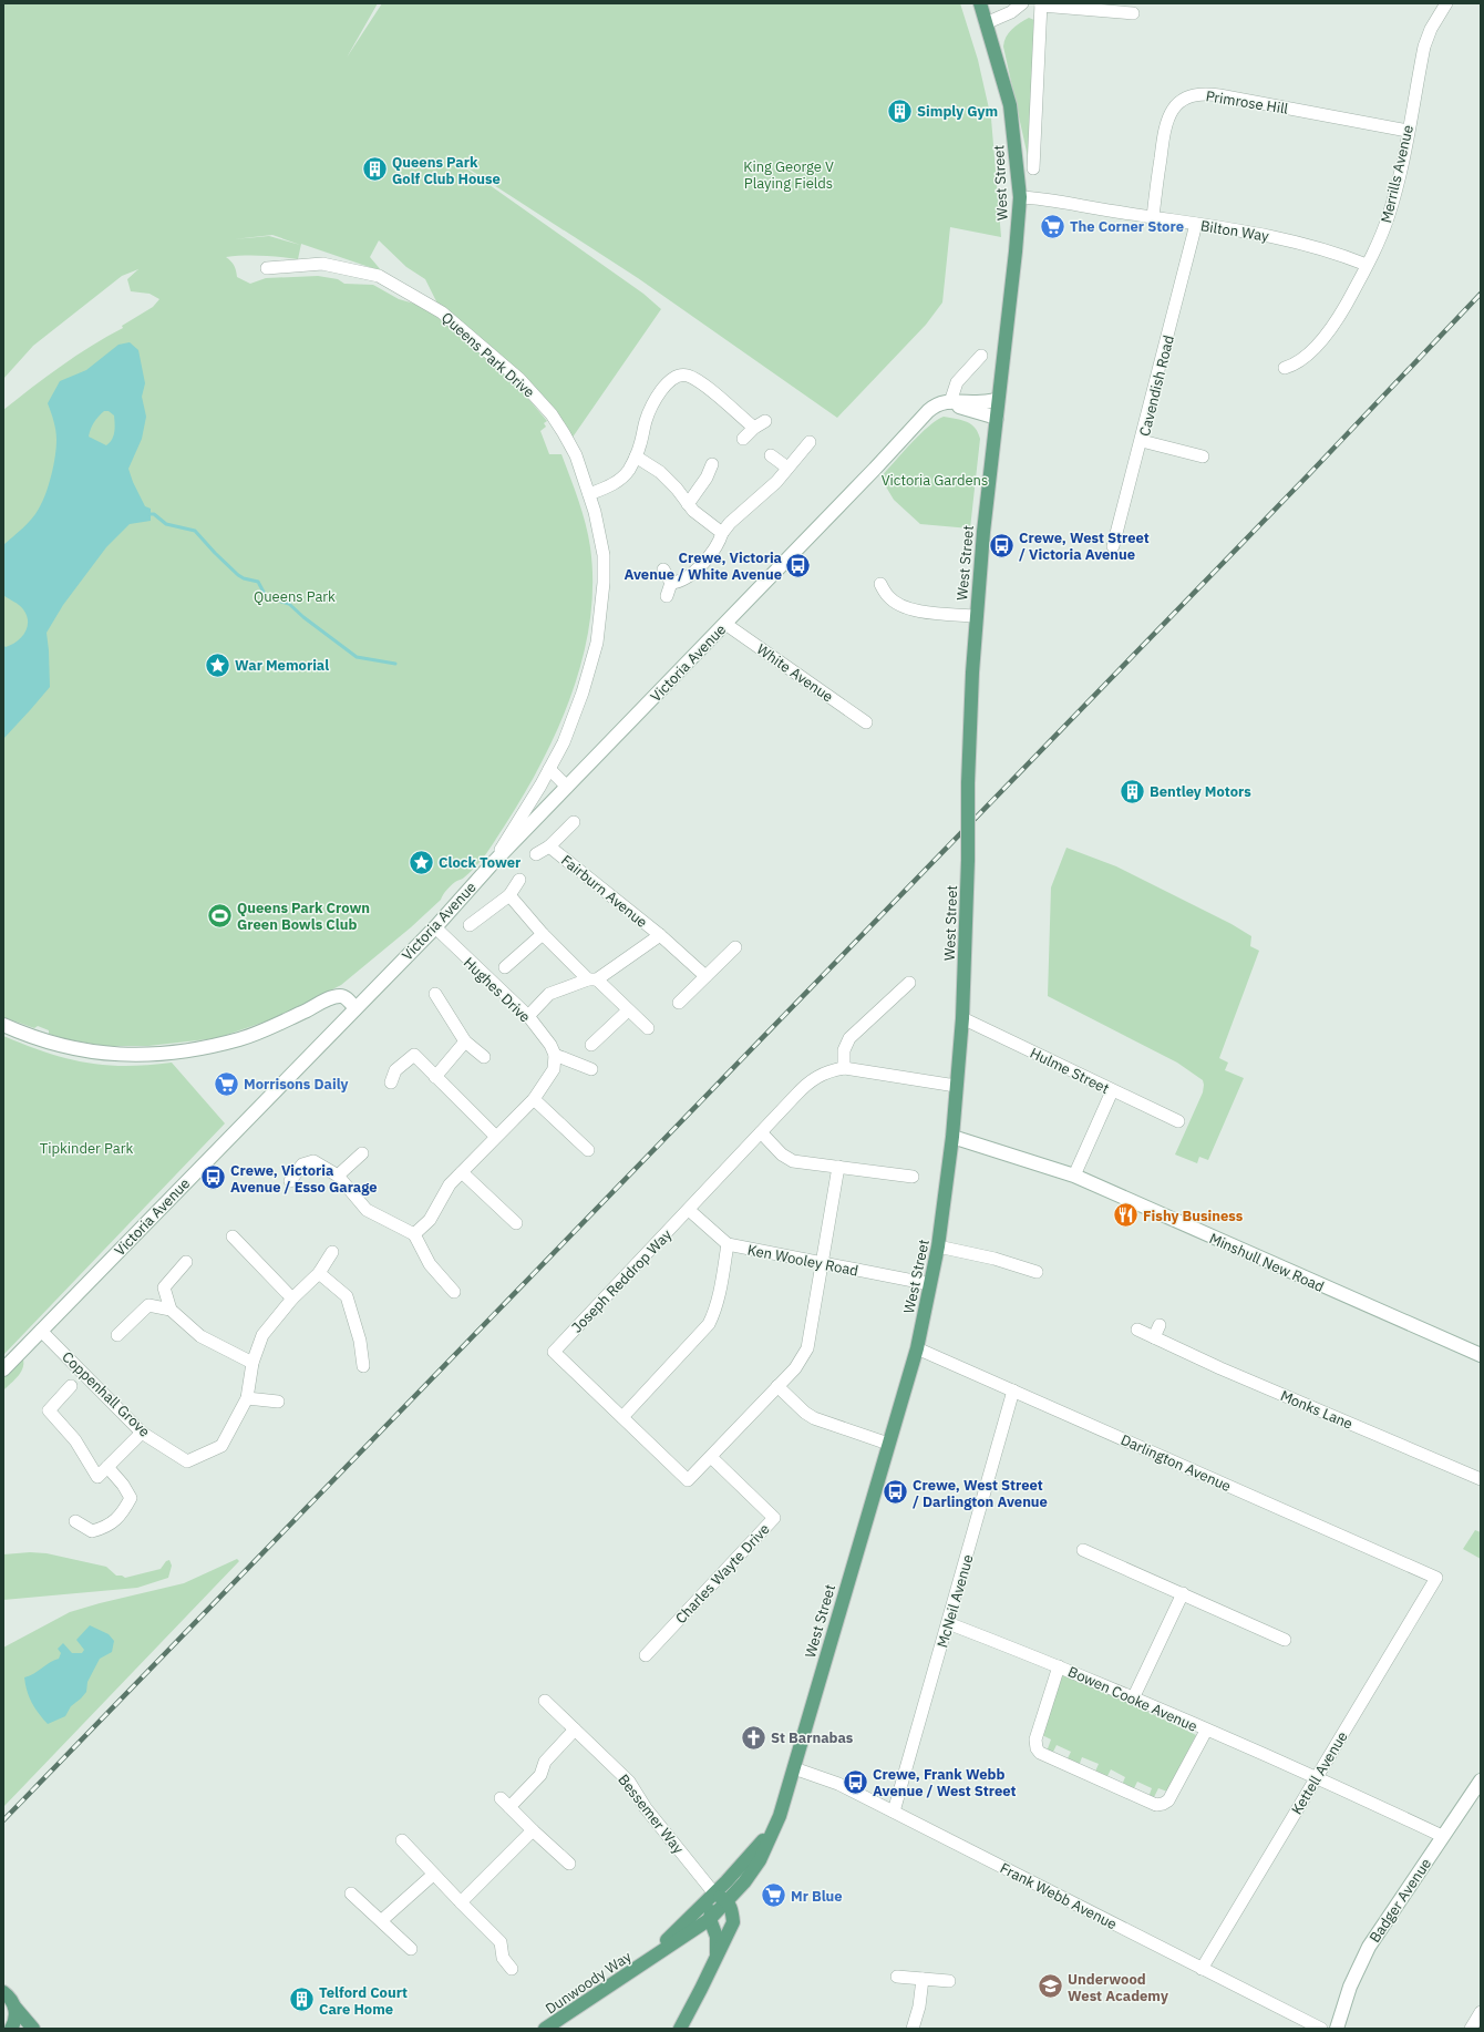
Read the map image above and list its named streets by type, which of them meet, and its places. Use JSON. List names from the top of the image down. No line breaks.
{"streets":{"main road":["West Street","Dunwoody Way"],"street":["Primrose Hill","Merrills Avenue","Bilton Way","Queens Park Drive","Cavendish Road","Victoria Avenue","White Avenue","Fairburn Avenue","Hughes Drive","Hulme Street","Ken Wooley Road","Minshull New Road","Joseph Reddrop Way","Coppenhall Grove","Monks Lane","Darlington Avenue","Charles Wayte Drive","McNeil Avenue","Bowen Cooke Avenue","Kettell Avenue","Bessemer Way","Frank Webb Avenue","Badger Avenue"]},"crossings":[["Primrose Hill","Merrills Avenue"],["Primrose Hill","Bilton Way"],["Merrills Avenue","Bilton Way"],["West Street","Bilton Way"],["West Street","Victoria Avenue"],["West Street","Hulme Street"],["West Street","Ken Wooley Road"],["West Street","Minshull New Road"],["West Street","Darlington Avenue"],["West Street","Bessemer Way"],["West Street","Frank Webb Avenue"],["West Street","Dunwoody Way"],["Bilton Way","Cavendish Road"],["Queens Park Drive","Victoria Avenue"],["Victoria Avenue","White Avenue"],["Victoria Avenue","Hughes Drive"],["Victoria Avenue","Coppenhall Grove"],["Fairburn Avenue","Hughes Drive"],["Ken Wooley Road","Joseph Reddrop Way"],["Darlington Avenue","McNeil Avenue"],["Darlington Avenue","Kettell Avenue"],["McNeil Avenue","Bowen Cooke Avenue"],["McNeil Avenue","Frank Webb Avenue"],["Bowen Cooke Avenue","Kettell Avenue"],["Bowen Cooke Avenue","Badger Avenue"],["Kettell Avenue","Frank Webb Avenue"]],"parks":["King George V Playing Fields","Victoria Gardens","Queens Park","Tipkinder Park"],"places":{"building":["Simply Gym","Queens Park Golf Club House","Bentley Motors","Telford Court Care Home"],"supermarket":["The Corner Store","Morrisons Daily","Mr Blue"],"bus stop":["Crewe, West Street / Victoria Avenue","Crewe, Victoria Avenue / White Avenue","Crewe, Victoria Avenue / Esso Garage","Crewe, West Street / Darlington Avenue","Crewe, Frank Webb Avenue / West Street"],"place":["War Memorial","Clock Tower"],"sports":["Queens Park Crown Green Bowls Club"],"restaurant":["Fishy Business"],"church":["St Barnabas"],"school or university":["Underwood West Academy"]}}
